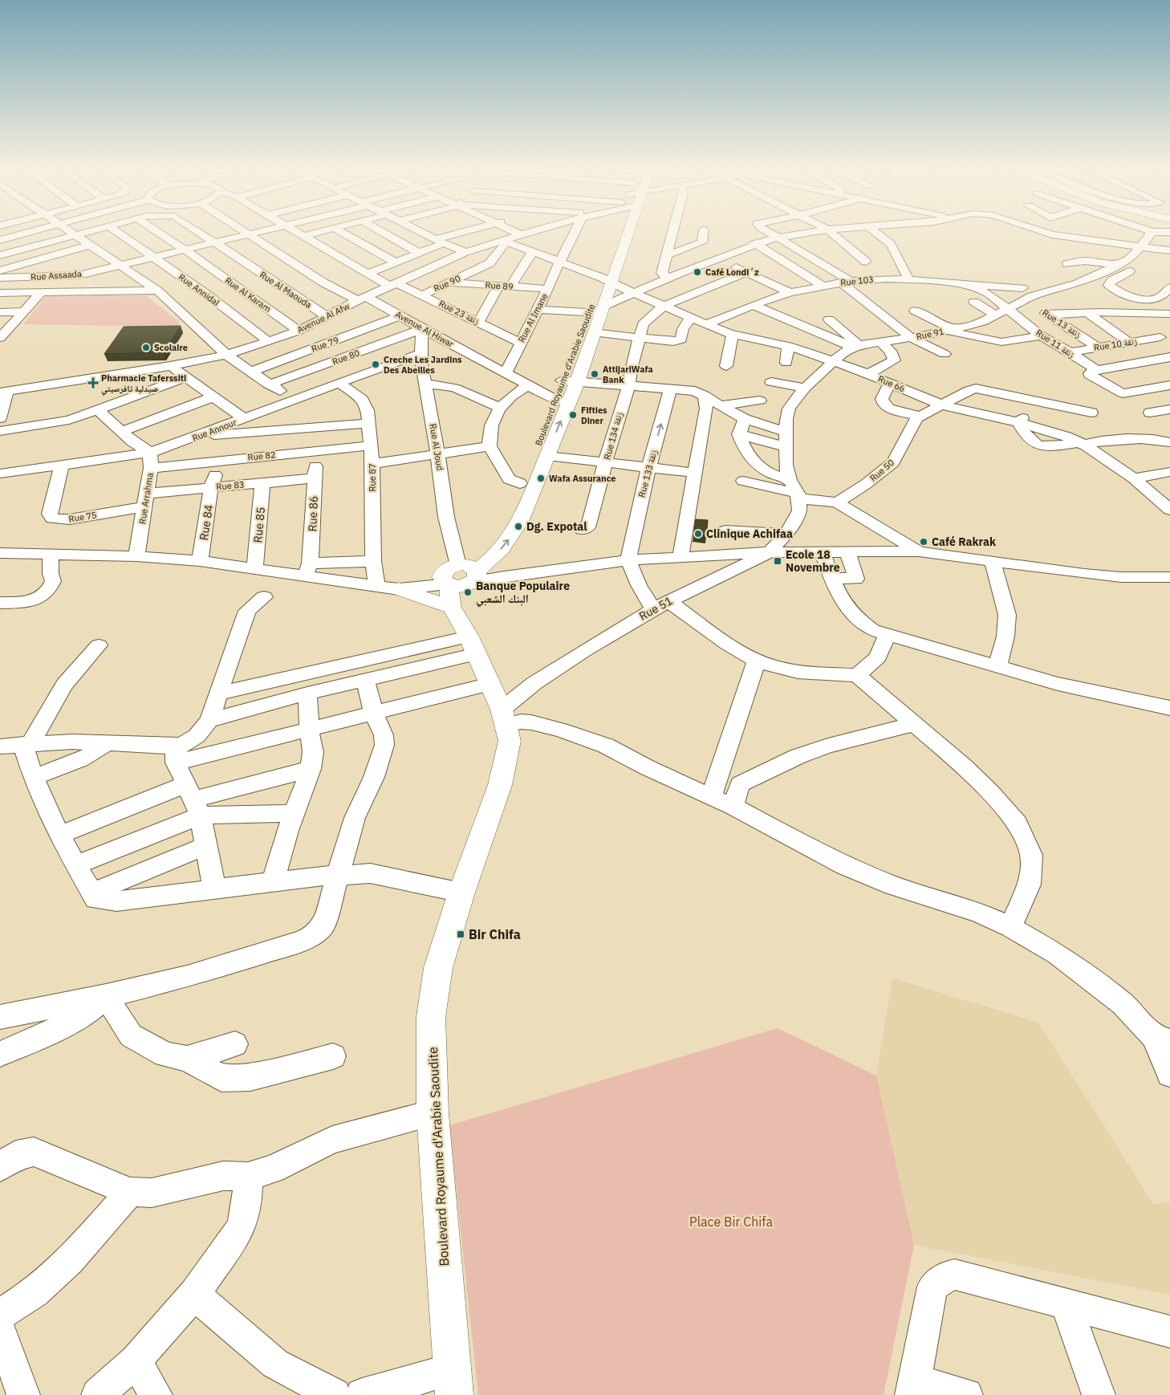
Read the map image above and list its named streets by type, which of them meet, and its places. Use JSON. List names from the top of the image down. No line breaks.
{"streets":{"main road":["Boulevard Royaume d'Arabie Saoudite"],"street":["Rue Assaada","Rue 103","Rue 90","Rue 89","Rue Annidal","Rue Al Maouda","Rue Al Karam","Rue 23 زنقة","Avenue Al Afw","Rue Al Imane","Rue 13 زنقة","Avenue Al Hiwar","Rue 91","Rue 11 زنقة","Rue 79","Rue 10 زنقة","Rue 80","Rue 66","Rue Annour","Rue 134 زنقة","Rue Al Joud","Rue 82","Rue 50","Rue 133 زنقة","Rue 87","Rue 83","Rue Arrahma","Rue 86","Rue 75","Rue 84","Rue 85","Rue 51"]},"crossings":[["Rue Assaada","Rue Annidal"],["Rue Assaada","Rue Al Maouda"],["Rue Assaada","Rue Al Karam"],["Rue Assaada","Avenue Al Hiwar"],["Rue 103","Rue 91"],["Rue 103","Rue 11 زنقة"],["Rue 103","Rue 66"],["Rue 90","Rue 89"],["Rue 90","Rue 23 زنقة"],["Rue 90","Avenue Al Afw"],["Rue 89","Rue Al Imane"],["Rue Annidal","Avenue Al Afw"],["Rue Al Maouda","Avenue Al Afw"],["Rue Al Karam","Avenue Al Afw"],["Rue 23 زنقة","Avenue Al Afw"],["Rue 23 زنقة","Rue Al Imane"],["Avenue Al Afw","Avenue Al Hiwar"],["Rue Al Imane","Avenue Al Hiwar"],["Rue 13 زنقة","Rue 91"],["Rue 13 زنقة","Rue 10 زنقة"],["Avenue Al Hiwar","Rue 79"],["Avenue Al Hiwar","Rue 80"],["Avenue Al Hiwar","Boulevard Royaume d'Arabie Saoudite"],["Avenue Al Hiwar","Rue Al Joud"],["Rue 91","Rue 11 زنقة"],["Rue 91","Rue 66"],["Rue 91","Rue 51"],["Rue 11 زنقة","Rue 10 زنقة"],["Rue 80","Rue Al Joud"],["Boulevard Royaume d'Arabie Saoudite","Rue 66"],["Boulevard Royaume d'Arabie Saoudite","Rue Al Joud"],["Boulevard Royaume d'Arabie Saoudite","Rue 51"],["Rue 66","Rue 134 زنقة"],["Rue Annour","Rue Al Joud"],["Rue Annour","Rue 87"],["Rue Annour","Rue Arrahma"],["Rue Annour","Rue 75"],["Rue 82","Rue 87"],["Rue 82","Rue Arrahma"],["Rue 82","Rue 86"],["Rue 82","Rue 84"],["Rue 83","Rue Arrahma"],["Rue 83","Rue 86"],["Rue 83","Rue 75"],["Rue 83","Rue 84"],["Rue 83","Rue 85"],["Rue Arrahma","Rue 75"]],"parks":["Place Bir Chifa"],"places":{"other":["Café Londi´z","Scolaire","Creche Les Jardins Des Abeilles","AttijariWafa Bank","Fifties Diner","Wafa Assurance","Dg. Expotal","Clinique Achifaa","Café Rakrak","Banque Populaire البنك الشعبي"],"health":["Pharmacie Taferssiti صيدلية تافرسيتي"],"transit":["Ecole 18 Novembre","Bir Chifa"]}}
